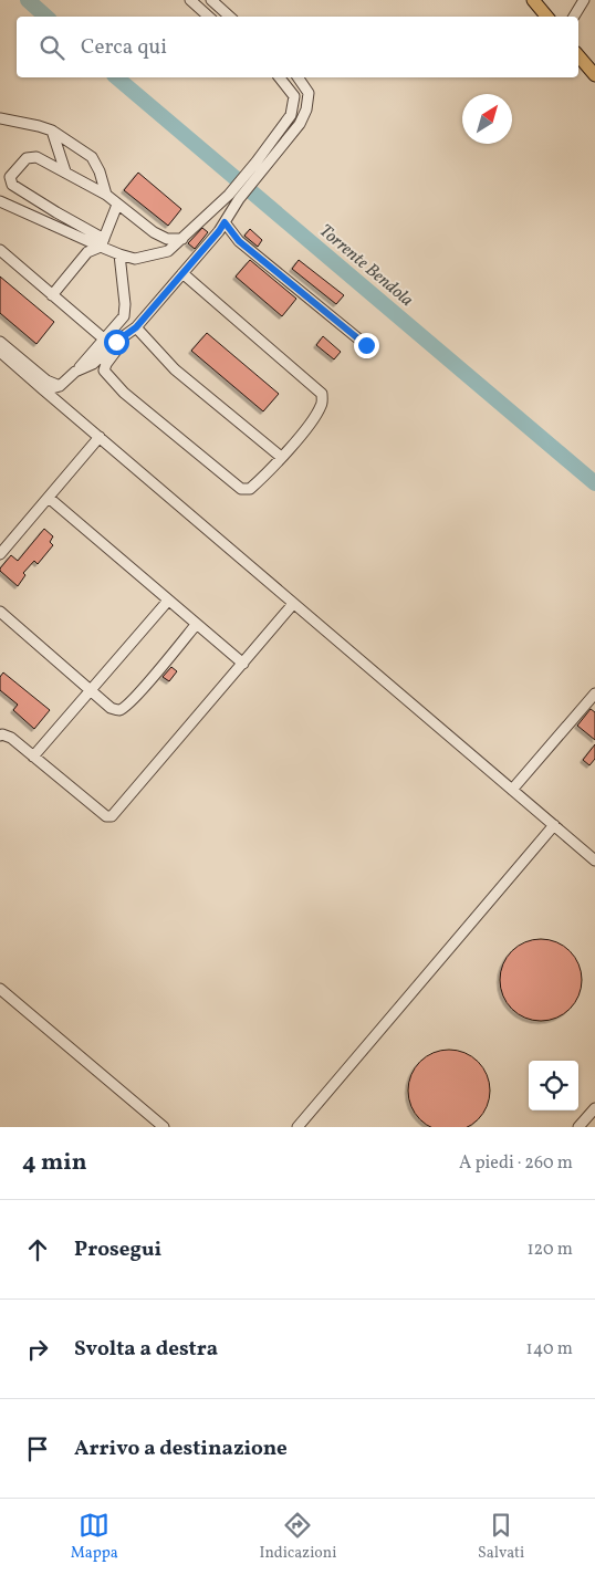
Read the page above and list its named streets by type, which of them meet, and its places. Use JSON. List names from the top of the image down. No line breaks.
{"water":["Torrente Bendola"],"north":"top right","page":{"search":"Cerca qui","heading":["4 min","A piedi · 260 m"],"list":[["Prosegui","120 m"],["Svolta a destra","140 m"],"Arrivo a destinazione"],"nav":["Mappa","Indicazioni","Salvati"]}}
